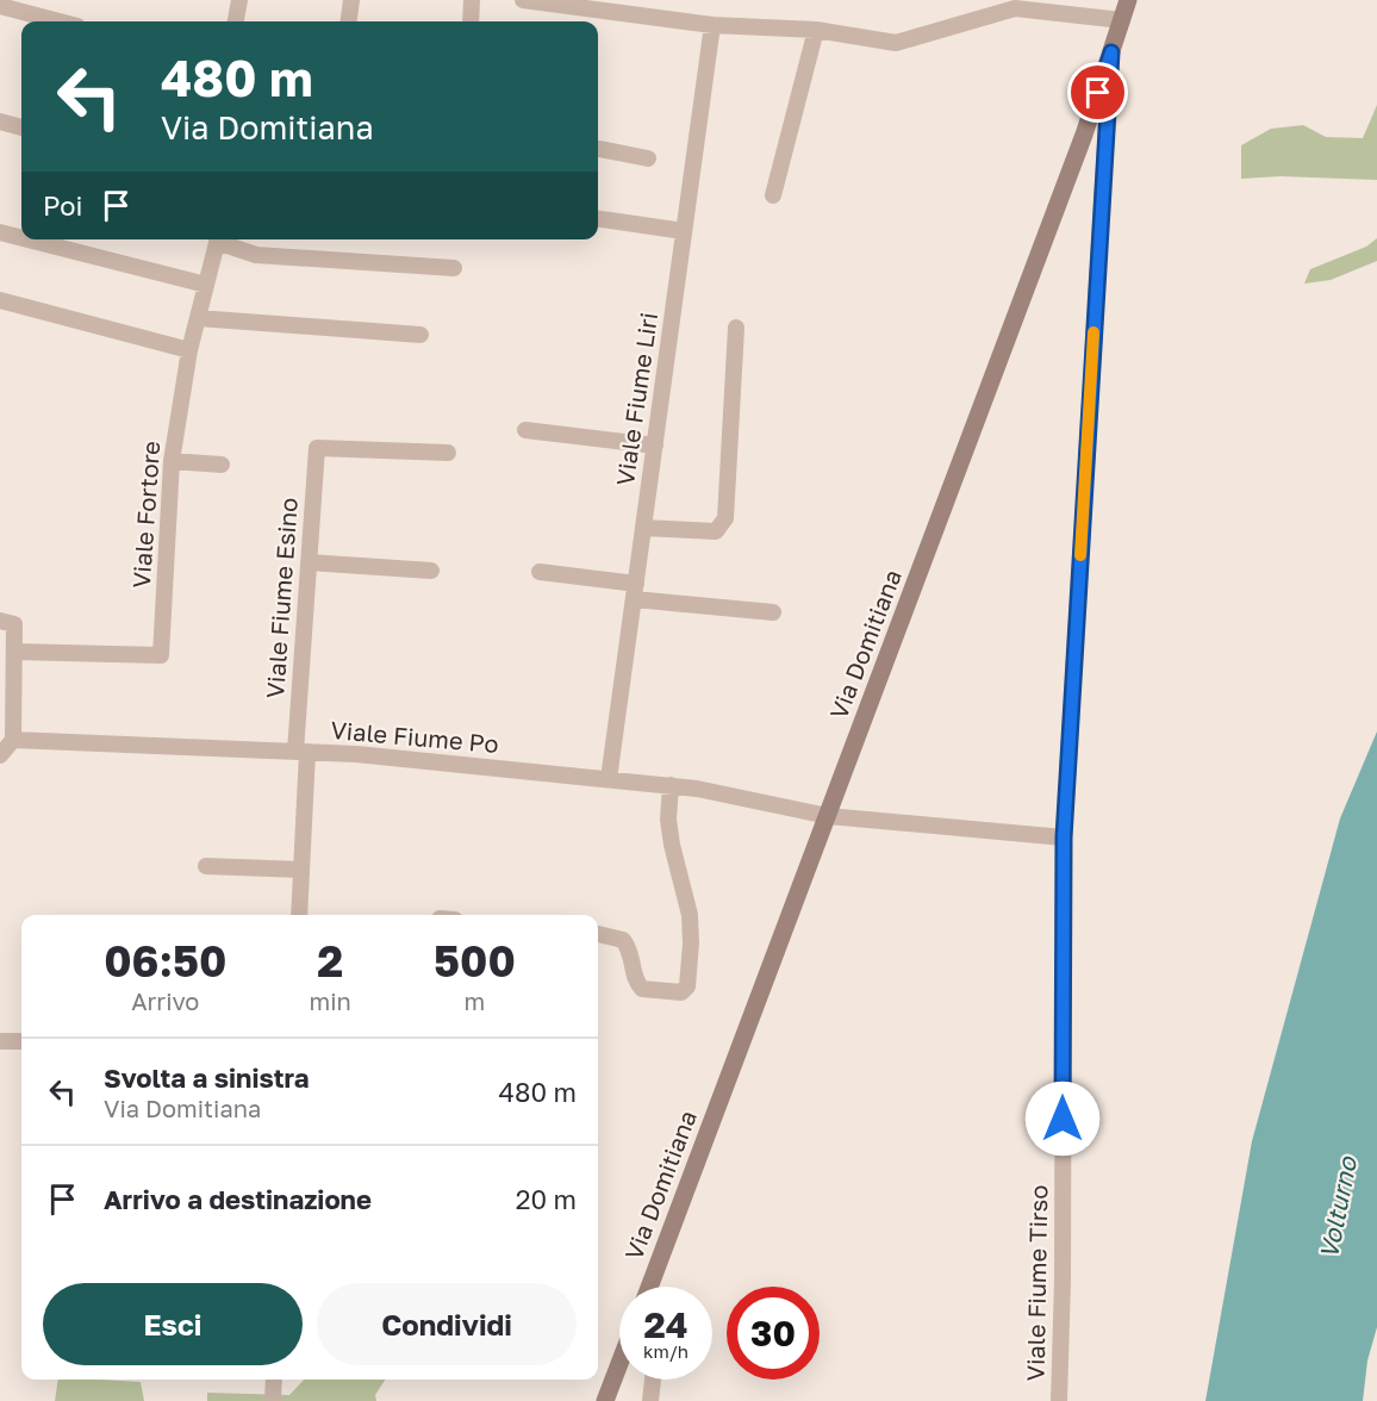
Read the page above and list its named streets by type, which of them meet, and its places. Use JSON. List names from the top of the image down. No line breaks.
{"streets":{"street":["Viale Fiume Liri","Viale Fortore","Viale Fiume Esino","Via Domitiana","Viale Fiume Po","Viale Fiume Tirso"]},"crossings":[["Viale Fiume Liri","Viale Fiume Po"],["Viale Fiume Esino","Viale Fiume Po"],["Via Domitiana","Viale Fiume Po"],["Via Domitiana","Viale Fiume Tirso"],["Viale Fiume Po","Viale Fiume Tirso"]],"water":["Volturno"],"page":{"turn":["480 m","Via Domitiana"],"then":"Poi","eta":["06:50","Arrivo","2","min","500","m"],"list":[{"name":"Svolta a sinistra","note":"Via Domitiana","value":"480 m"},{"name":"Arrivo a destinazione","value":"20 m"}],"buttons":["Esci","Condividi"],"speed":"24 km/h","limit":"30"}}
